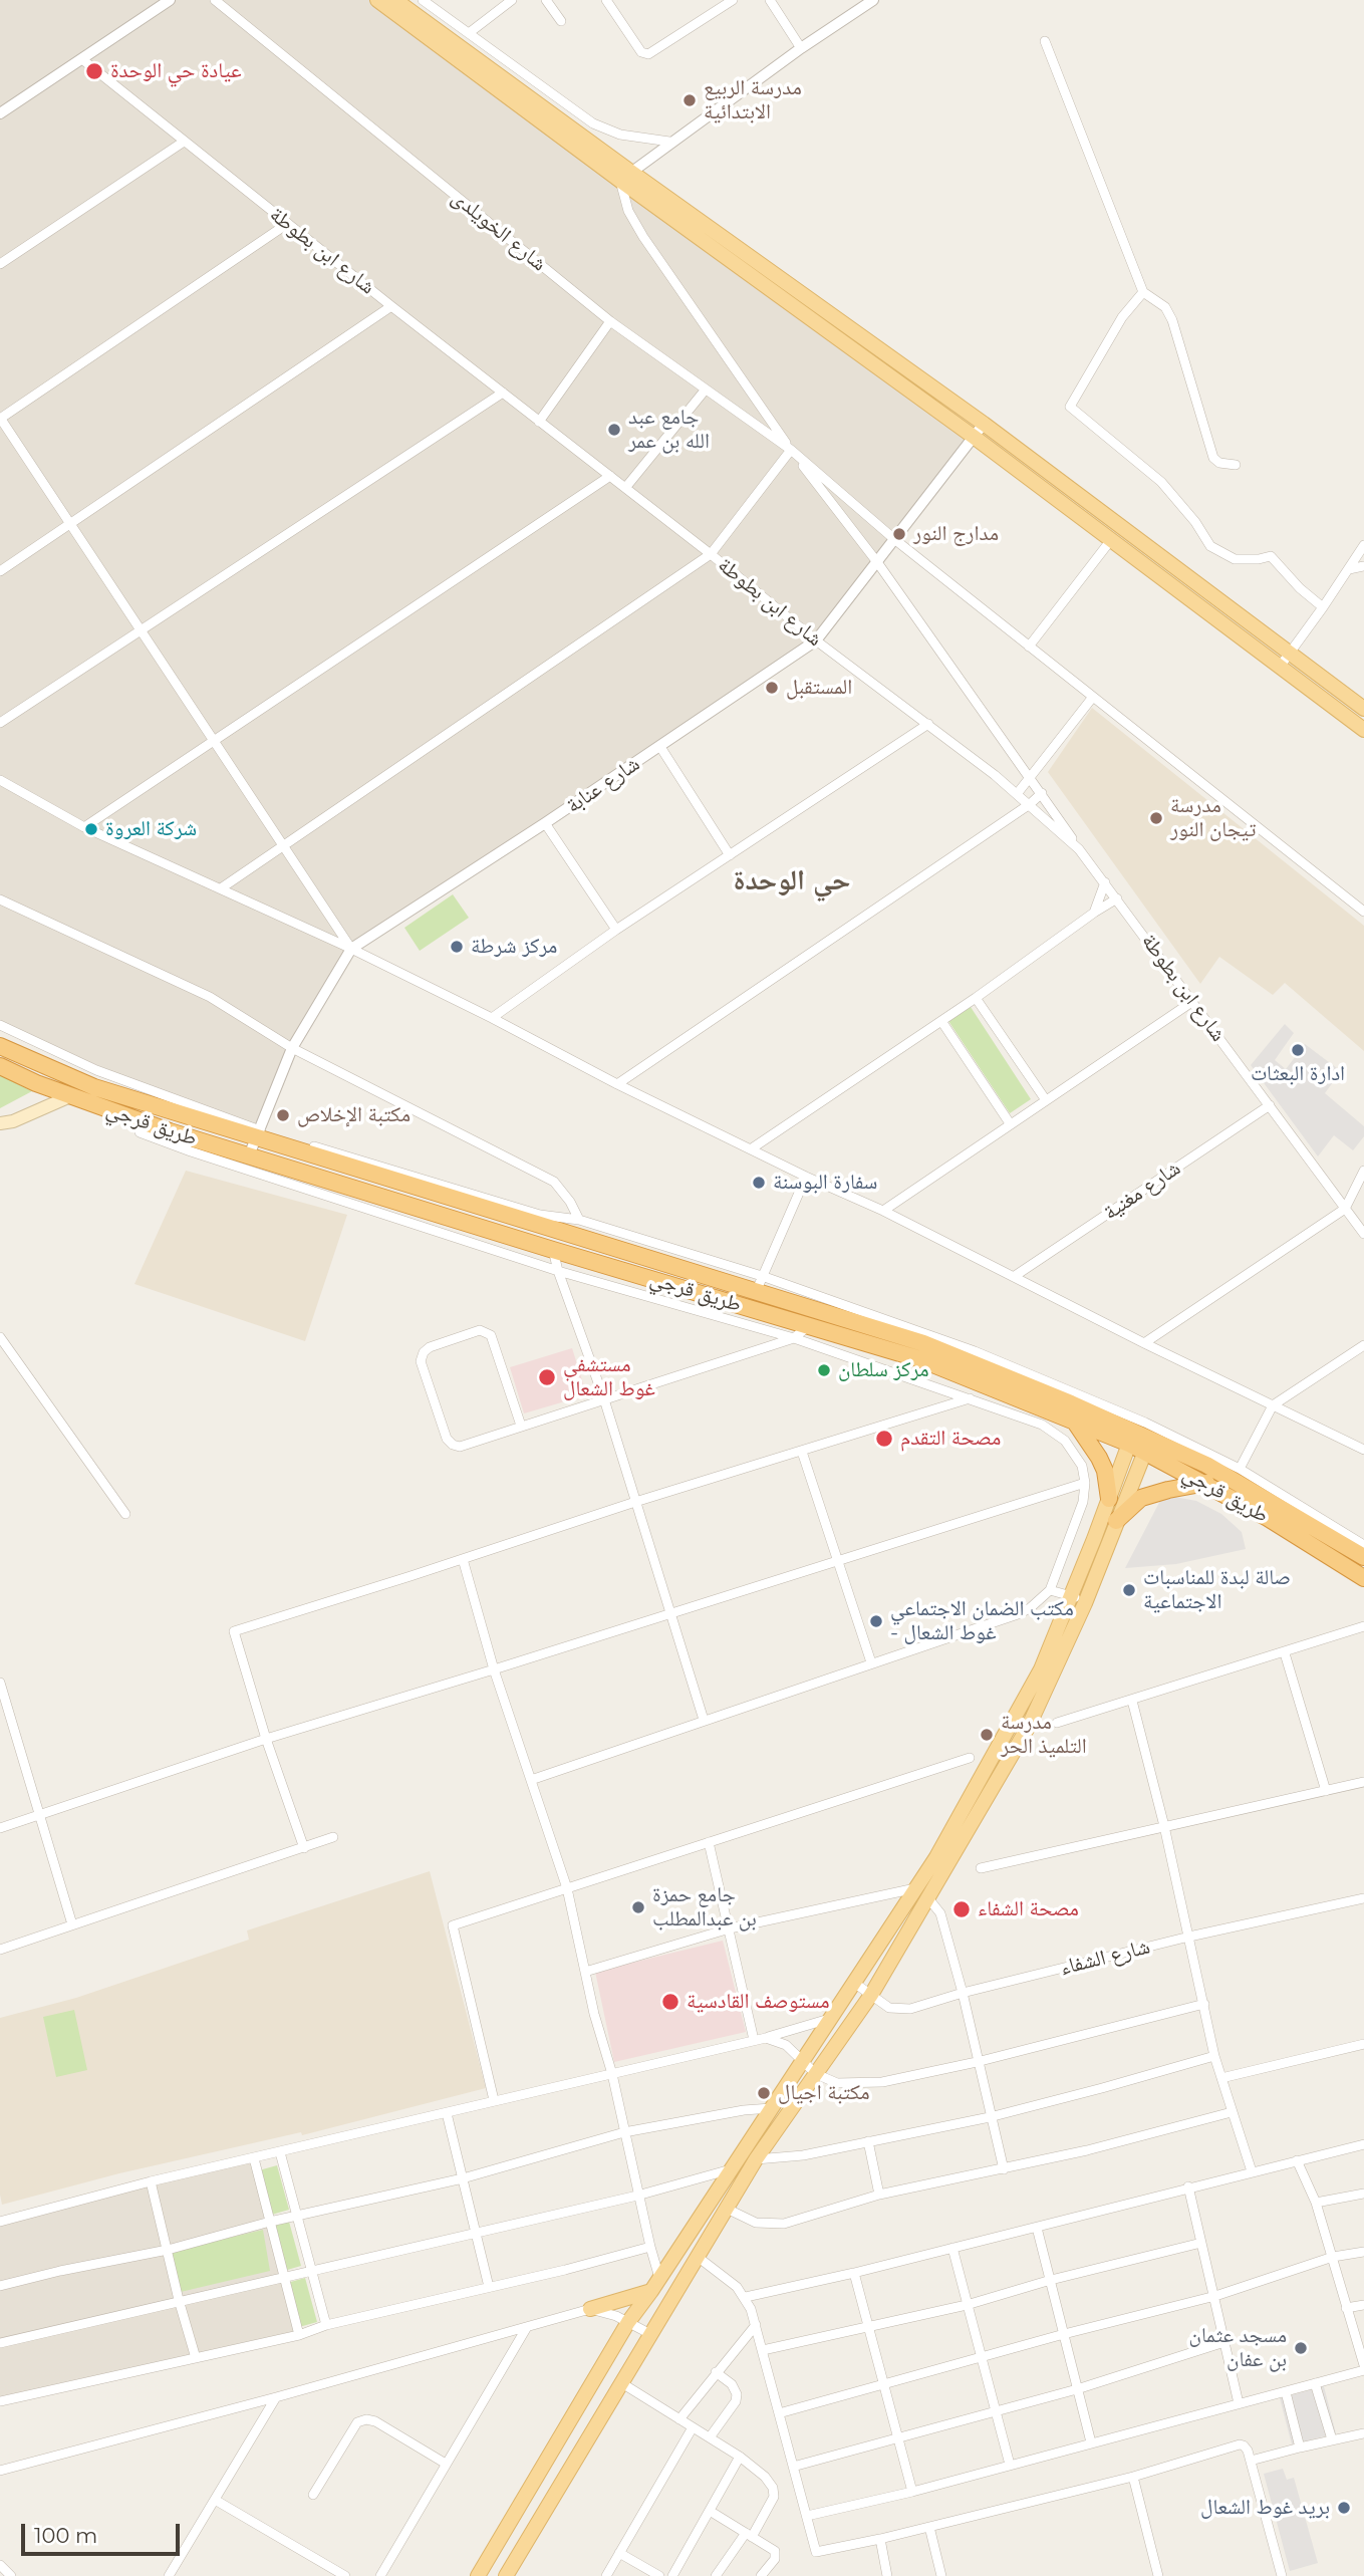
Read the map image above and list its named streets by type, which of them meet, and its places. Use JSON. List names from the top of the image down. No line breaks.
{"streets":{"highway":["طريق قرجي"],"street":["شارع الخويلدى","شارع ابن بطوطة","شارع عنابة","شارع مغنية","شارع الشفاء"]},"crossings":[["شارع ابن بطوطة","شارع عنابة"],["شارع ابن بطوطة","شارع مغنية"],["شارع عنابة","طريق قرجي"]],"districts":["حي الوحدة"],"places":["عيادة حي الوحدة","مدرسة الربيع الابتدائية","جامع عبد الله بن عمر","مدارج النور","المستقبل","مدرسة تيجان النور","شركة العروة","مركز شرطة","ادارة البعثات","مكتبة الإخلاص","سفارة البوسنة","مركز سلطان","مستشفي غوط الشعال","مصحة التقدم","صالة لبدة للمناسبات الاجتماعية","مكتب الضمان الاجتماعي - غوط الشعال","مدرسة التلميذ الحر","جامع حمزة بن عبدالمطلب","مصحة الشفاء","مستوصف القادسية","مكتبة اجيال","مسجد عثمان بن عفان","بريد غوط الشعال"],"scale_bar":"100 m"}
